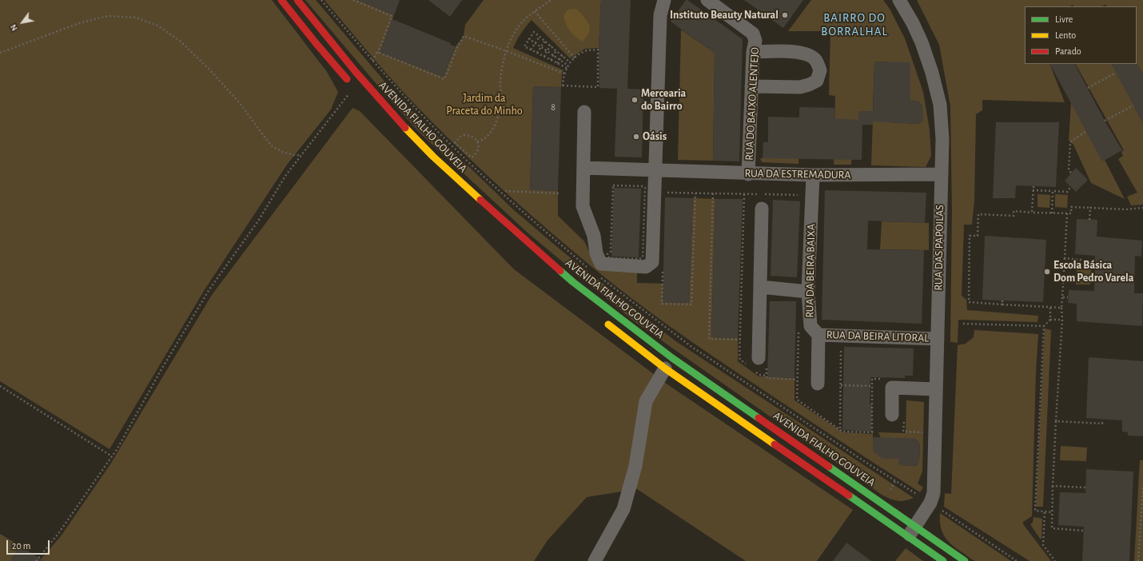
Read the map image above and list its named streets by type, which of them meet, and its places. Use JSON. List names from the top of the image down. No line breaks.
{"streets":{"main road":["AVENIDA FIALHO GOUVEIA"],"street":["RUA DO BAIXO ALENTEJO","RUA DA ESTREMADURA","RUA DAS PAPOILAS","RUA DA BEIRA BAIXA","RUA DA BEIRA LITORAL"]},"crossings":[["RUA DO BAIXO ALENTEJO","RUA DA ESTREMADURA"],["AVENIDA FIALHO GOUVEIA","RUA DAS PAPOILAS"],["RUA DA ESTREMADURA","RUA DAS PAPOILAS"],["RUA DA ESTREMADURA","RUA DA BEIRA BAIXA"],["RUA DAS PAPOILAS","RUA DA BEIRA LITORAL"],["RUA DA BEIRA BAIXA","RUA DA BEIRA LITORAL"]],"districts":["BAIRRO DO BORRALHAL"],"parks":["Jardim da Praceta do Minho"],"places":["Instituto Beauty Natural","Mercearia do Bairro","Oásis","Escola Básica Dom Pedro Varela"],"house_numbers":["8"],"legend":["Livre","Lento","Parado"],"scale_bar":"20 m","north":"bottom left"}
